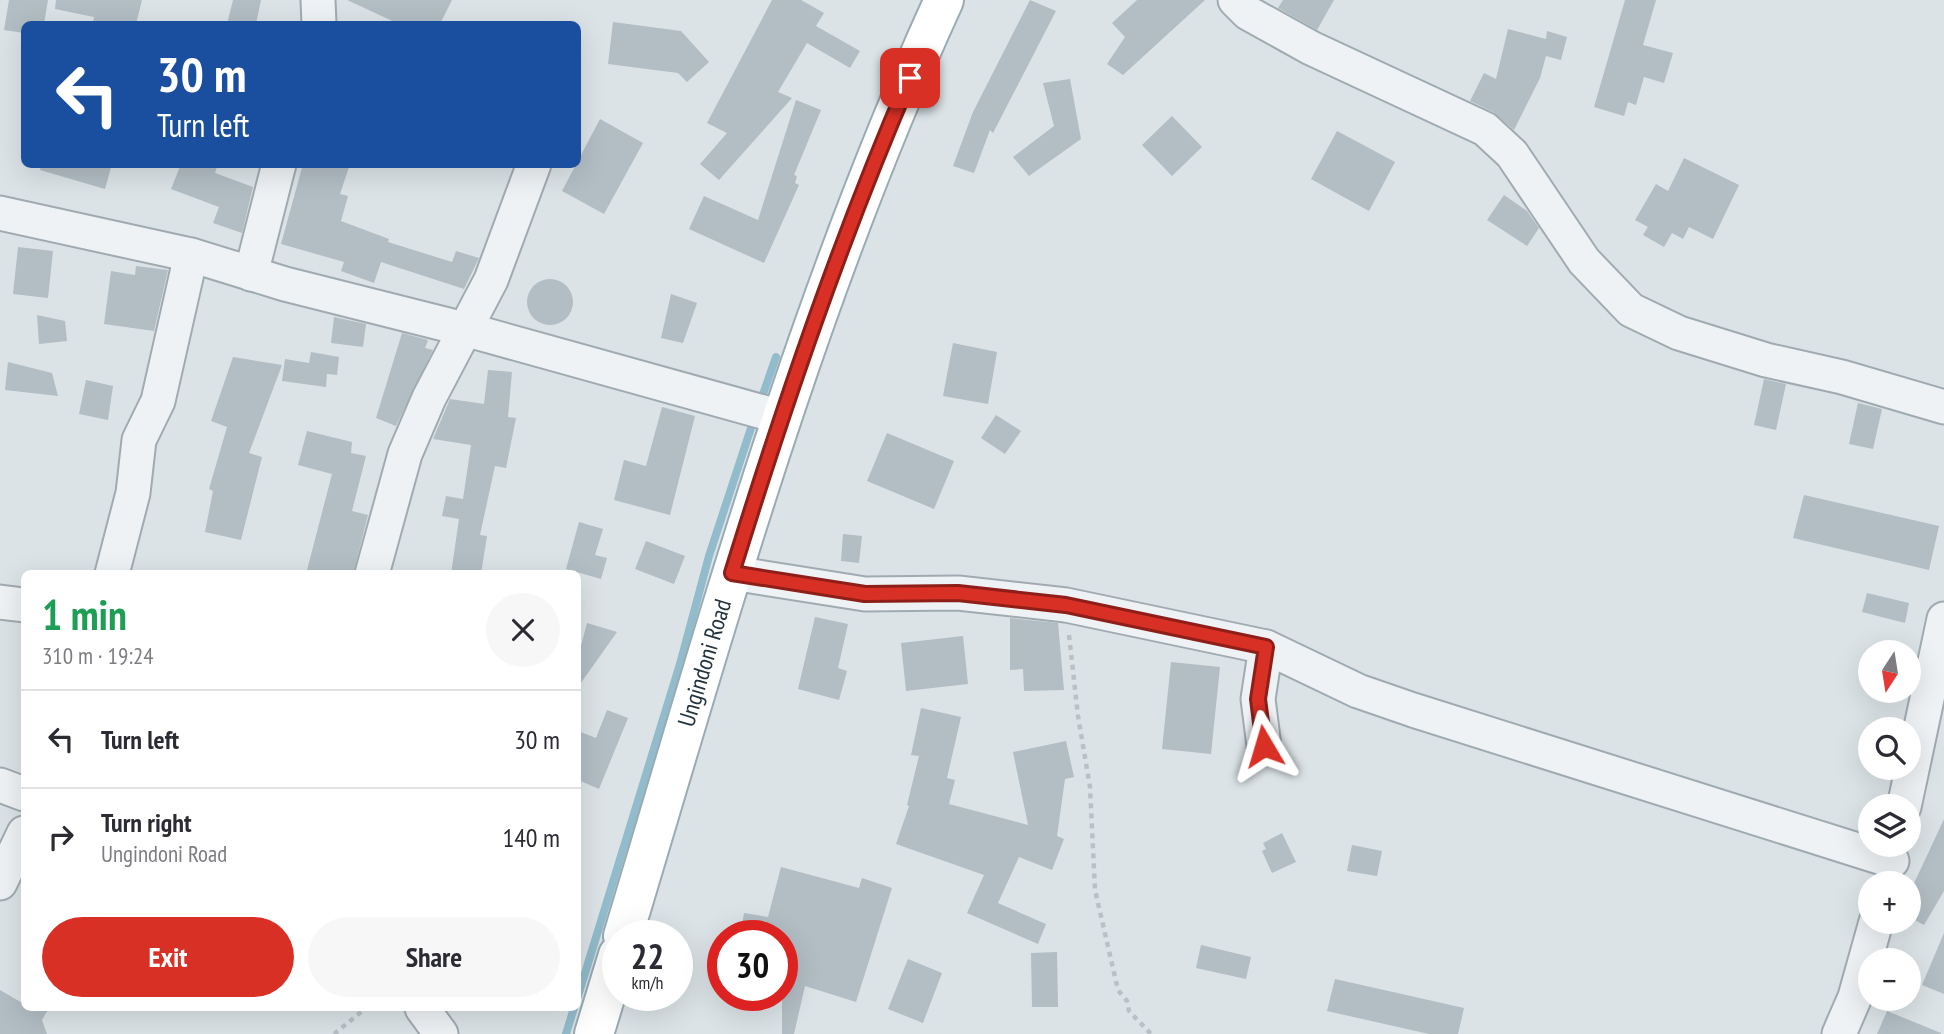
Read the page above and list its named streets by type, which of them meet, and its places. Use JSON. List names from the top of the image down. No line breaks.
{"streets":{"main road":["Ungindoni Road"]},"north":"bottom","page":{"turn":["30 m","Turn left"],"heading":["1 min","310 m · 19:24"],"map_buttons":["+","−"],"list":[{"name":"Turn left","value":"30 m"},{"name":"Turn right","note":"Ungindoni Road","value":"140 m"}],"buttons":["Exit","Share"],"speed":"22 km/h","limit":"30"}}
